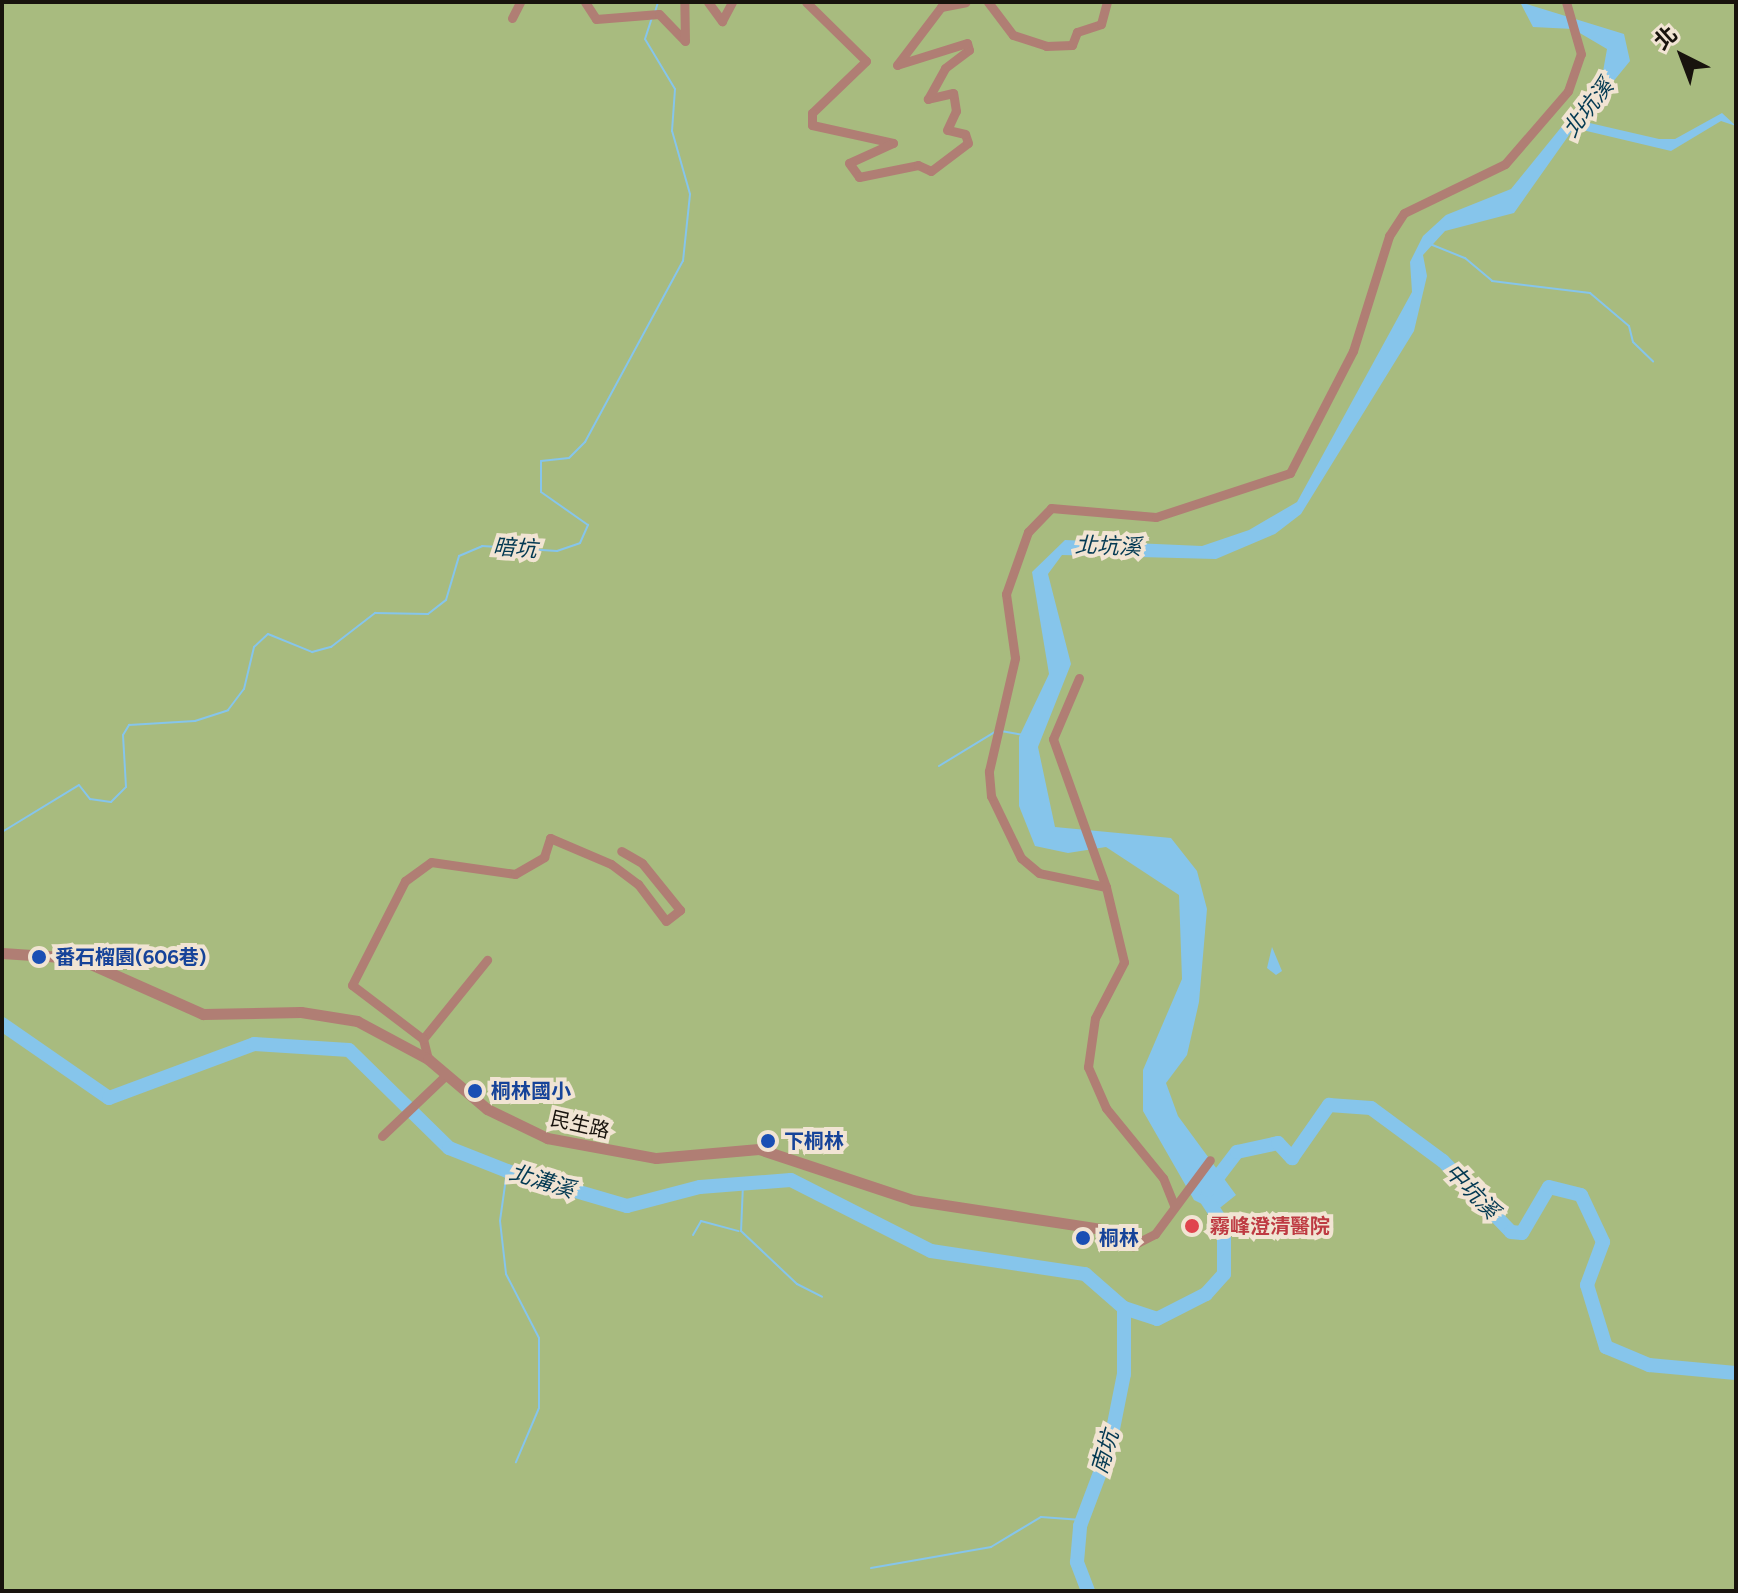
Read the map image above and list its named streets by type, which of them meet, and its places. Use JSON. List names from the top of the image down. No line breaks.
{"streets":{"street":["民生路"]},"water":["北坑溪","暗坑","北溝溪","中坑溪","南坑"],"places":["番石榴園(606巷)","桐林國小","下桐林","霧峰澄清醫院","桐林"],"north":"top left"}
